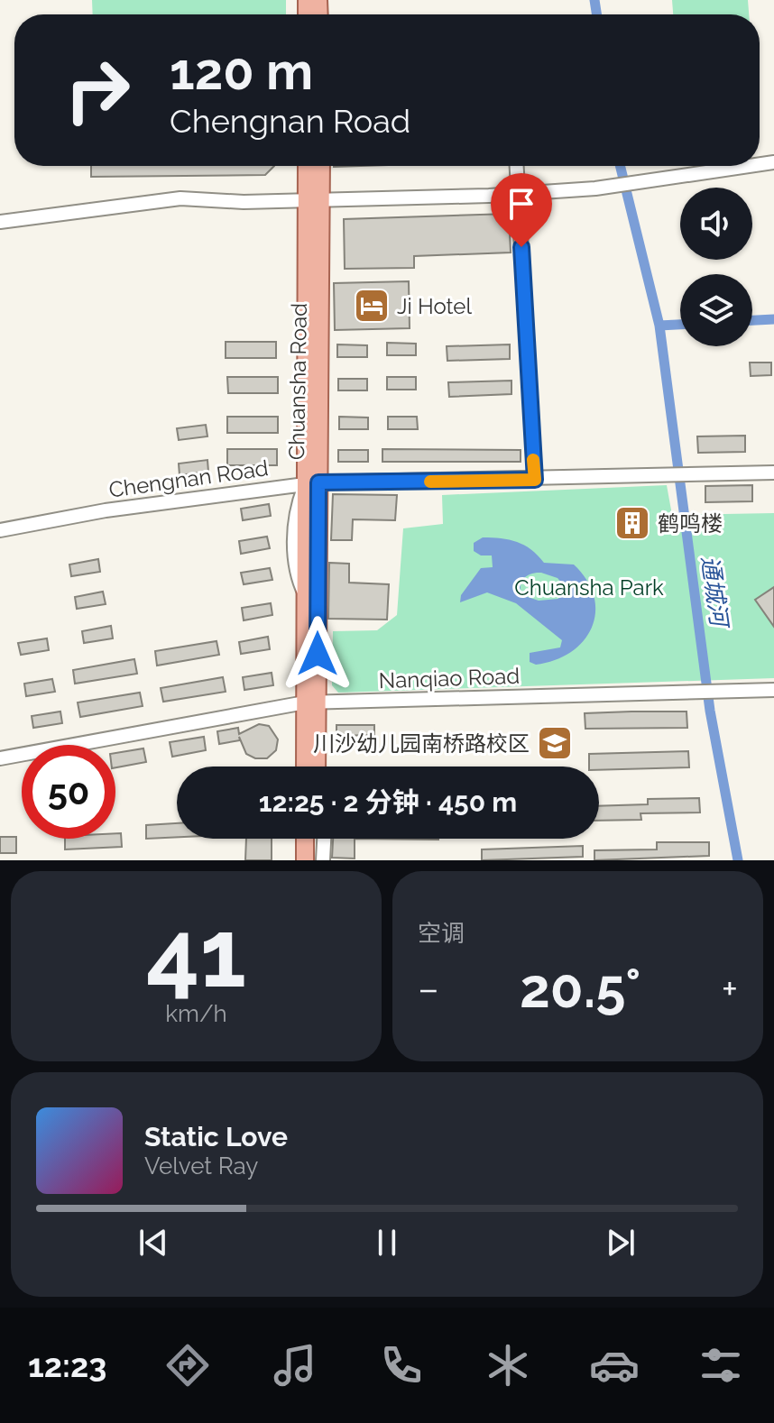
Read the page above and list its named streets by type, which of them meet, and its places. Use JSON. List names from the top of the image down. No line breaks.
{"streets":{"main road":["Chuansha Road"],"street":["Chengnan Road","Nanqiao Road"]},"crossings":[["Chuansha Road","Chengnan Road"],["Chuansha Road","Nanqiao Road"]],"water":["通城河"],"parks":["Chuansha Park"],"places":{"hotel":["Ji Hotel"],"building":["鹤鸣楼"],"school or university":["川沙幼儿园南桥路校区"]},"page":{"turn":["120 m","Chengnan Road"],"limit":"50","trip":"12:25 · 2 分钟 · 450 m","tile":[["41","km/h"],"空调"],"heat":["−","20.5°","+"],"song":["Static Love","Velvet Ray"],"tabs":"12:23"}}
